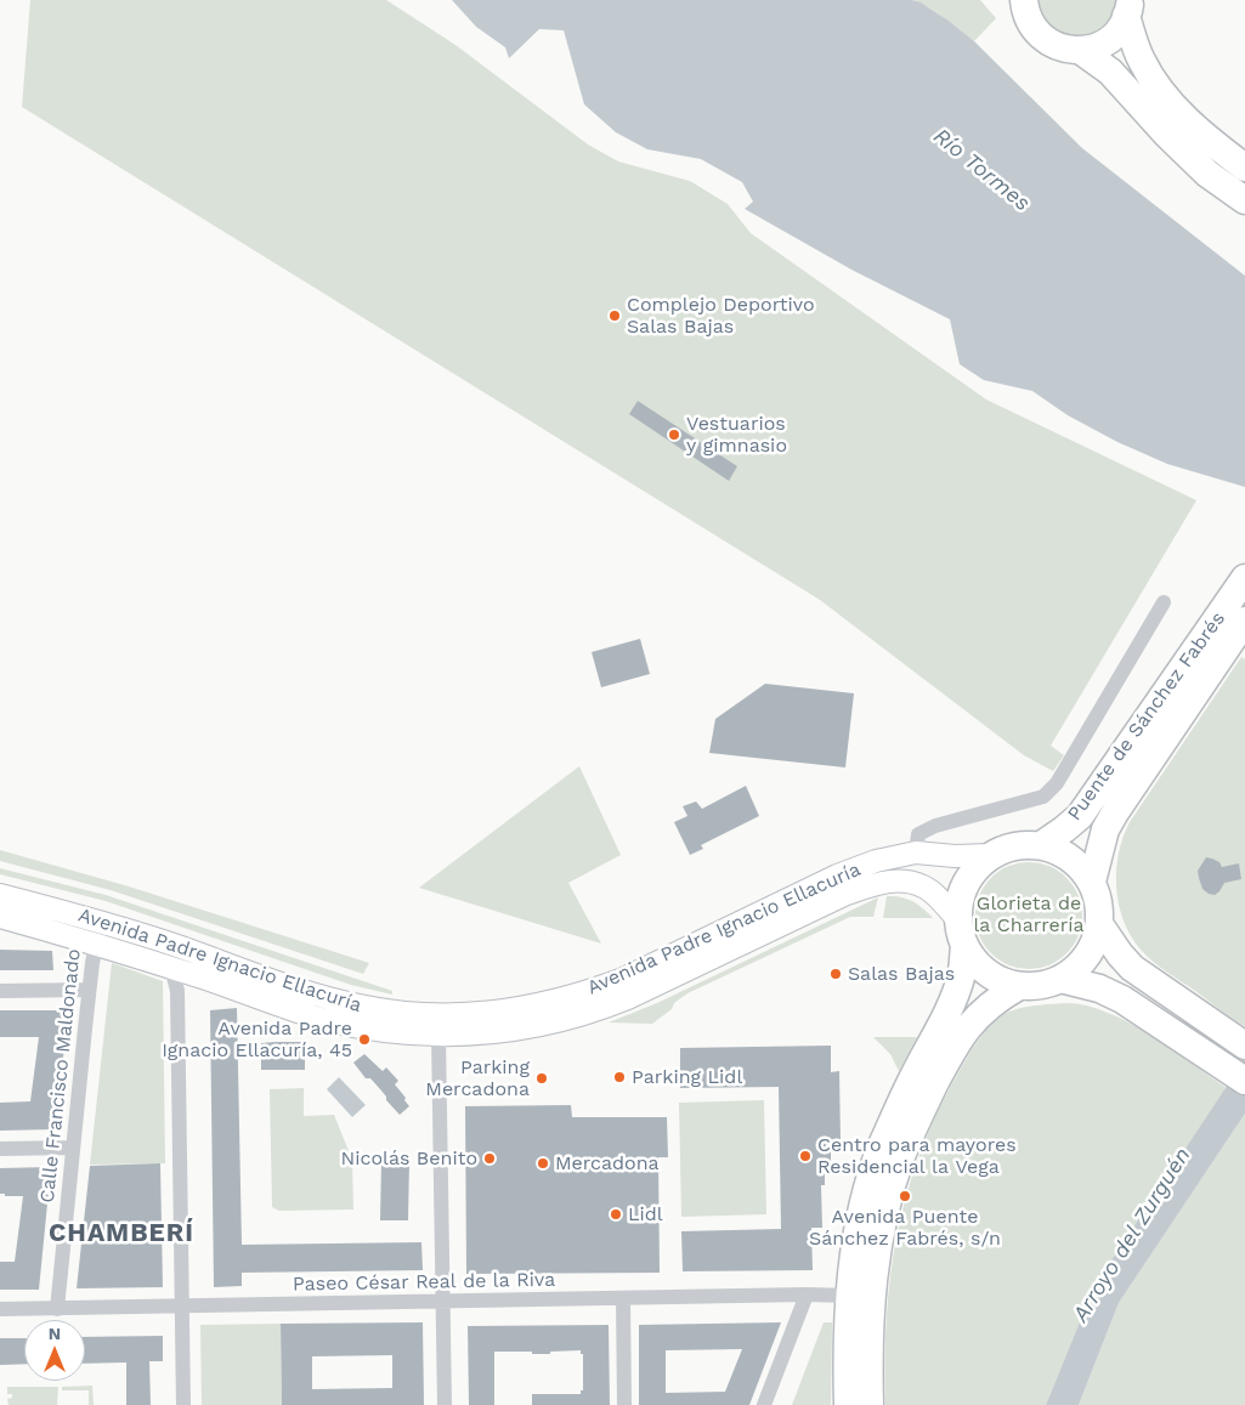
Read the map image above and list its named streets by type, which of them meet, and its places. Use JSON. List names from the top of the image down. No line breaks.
{"streets":{"highway":["Puente de Sánchez Fabrés"],"main road":["Avenida Padre Ignacio Ellacuría"],"street":["Calle Francisco Maldonado","Paseo César Real de la Riva"]},"crossings":[["Puente de Sánchez Fabrés","Avenida Padre Ignacio Ellacuría"],["Avenida Padre Ignacio Ellacuría","Calle Francisco Maldonado"],["Calle Francisco Maldonado","Paseo César Real de la Riva"]],"districts":["CHAMBERÍ"],"water":["Río Tormes","Arroyo del Zurguén"],"parks":["Glorieta de la Charrería"],"places":["Complejo Deportivo Salas Bajas","Vestuarios y gimnasio","Salas Bajas","Avenida Padre Ignacio Ellacuría, 45","Parking Lidl","Parking Mercadona","Centro para mayores Residencial la Vega","Nicolás Benito","Mercadona","Avenida Puente Sánchez Fabrés, s/n","Lidl"],"north":"top"}
